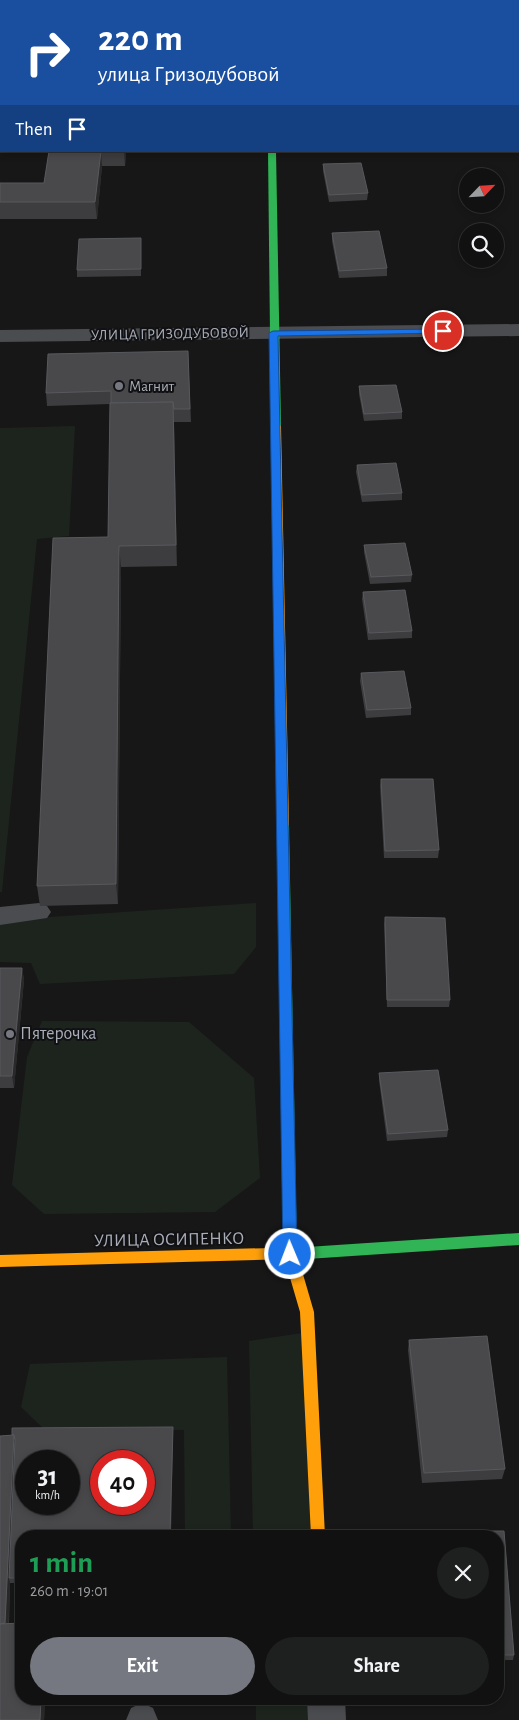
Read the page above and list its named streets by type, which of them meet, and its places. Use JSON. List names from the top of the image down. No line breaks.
{"streets":{"street":["УЛИЦА ГРИЗОДУБОВОЙ","УЛИЦА ОСИПЕНКО"]},"places":["Магнит","Пятерочка"],"north":"top right","page":{"turn":["220 m","улица Гризодубовой"],"then":"Then","speed":"31 km/h","limit":"40","heading":["1 min","260 m · 19:01"],"buttons":["Exit","Share"]}}
